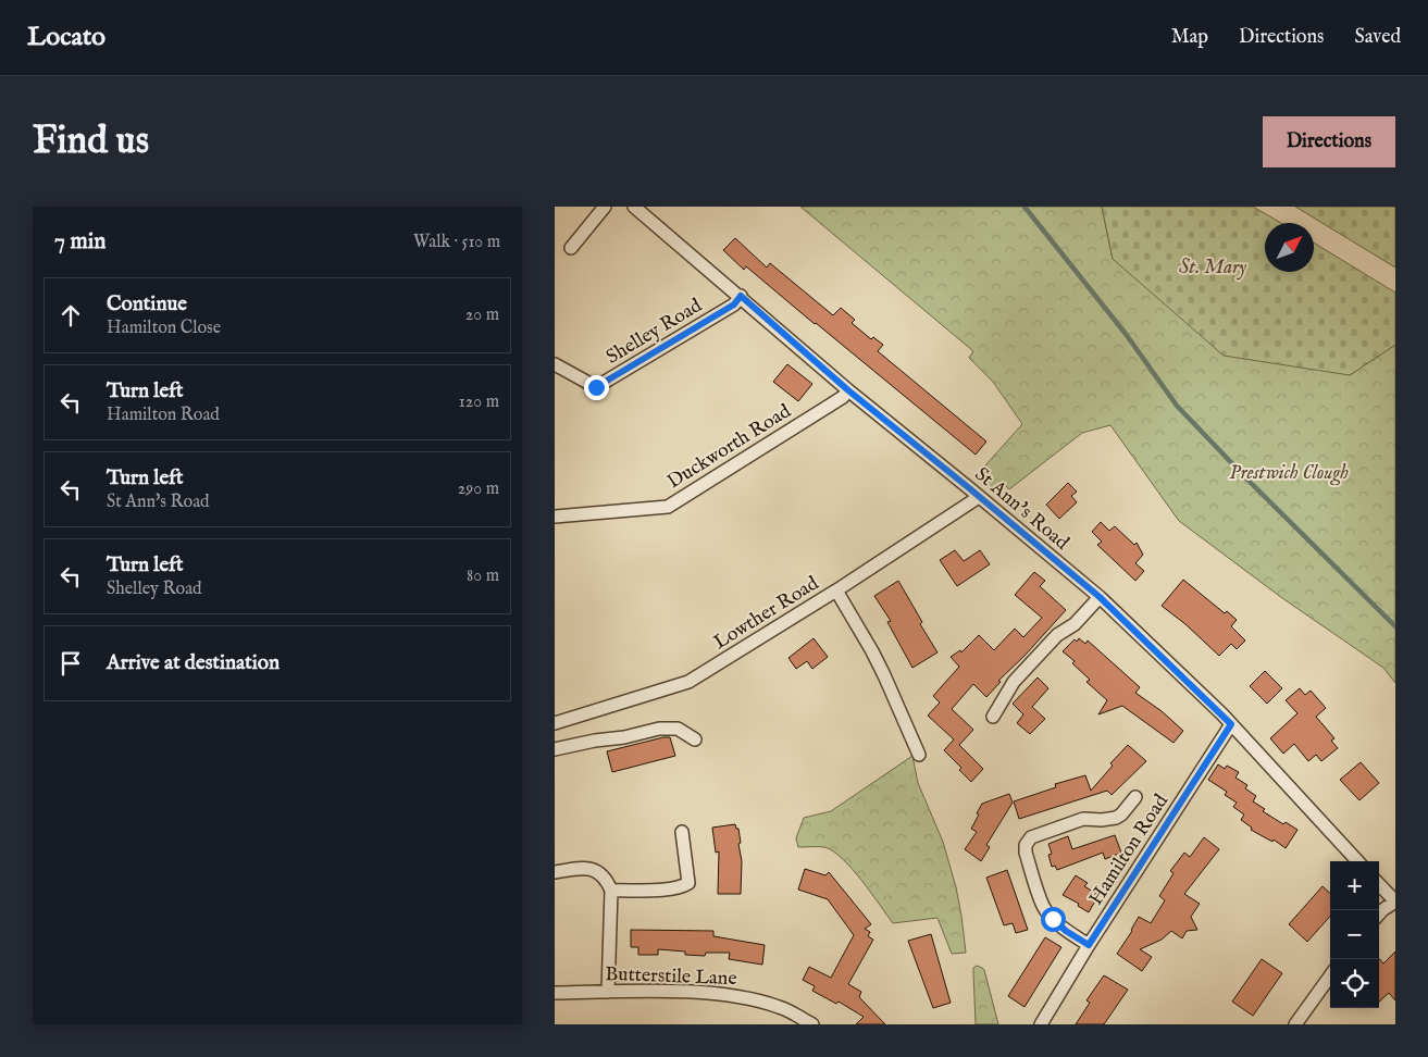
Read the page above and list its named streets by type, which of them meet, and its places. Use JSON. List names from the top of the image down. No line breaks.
{"streets":{"street":["Shelley Road","Duckworth Road","St Ann's Road","Lowther Road","Hamilton Road","Butterstile Lane"]},"crossings":[["Shelley Road","St Ann's Road"],["Duckworth Road","St Ann's Road"],["St Ann's Road","Lowther Road"],["St Ann's Road","Hamilton Road"]],"parks":["St. Mary","Prestwich Clough"],"north":"top right","page":{"header":"Locato","nav":["Map","Directions","Saved"],"buttons":"Directions","title":"Find us","heading":["7 min","Walk · 510 m"],"list":[["Continue","Hamilton Close","20 m"],["Turn left","Hamilton Road","120 m"],["Turn left","St Ann's Road","290 m"],["Turn left","Shelley Road","80 m"],"Arrive at destination"],"map_buttons":["+","−"]}}
